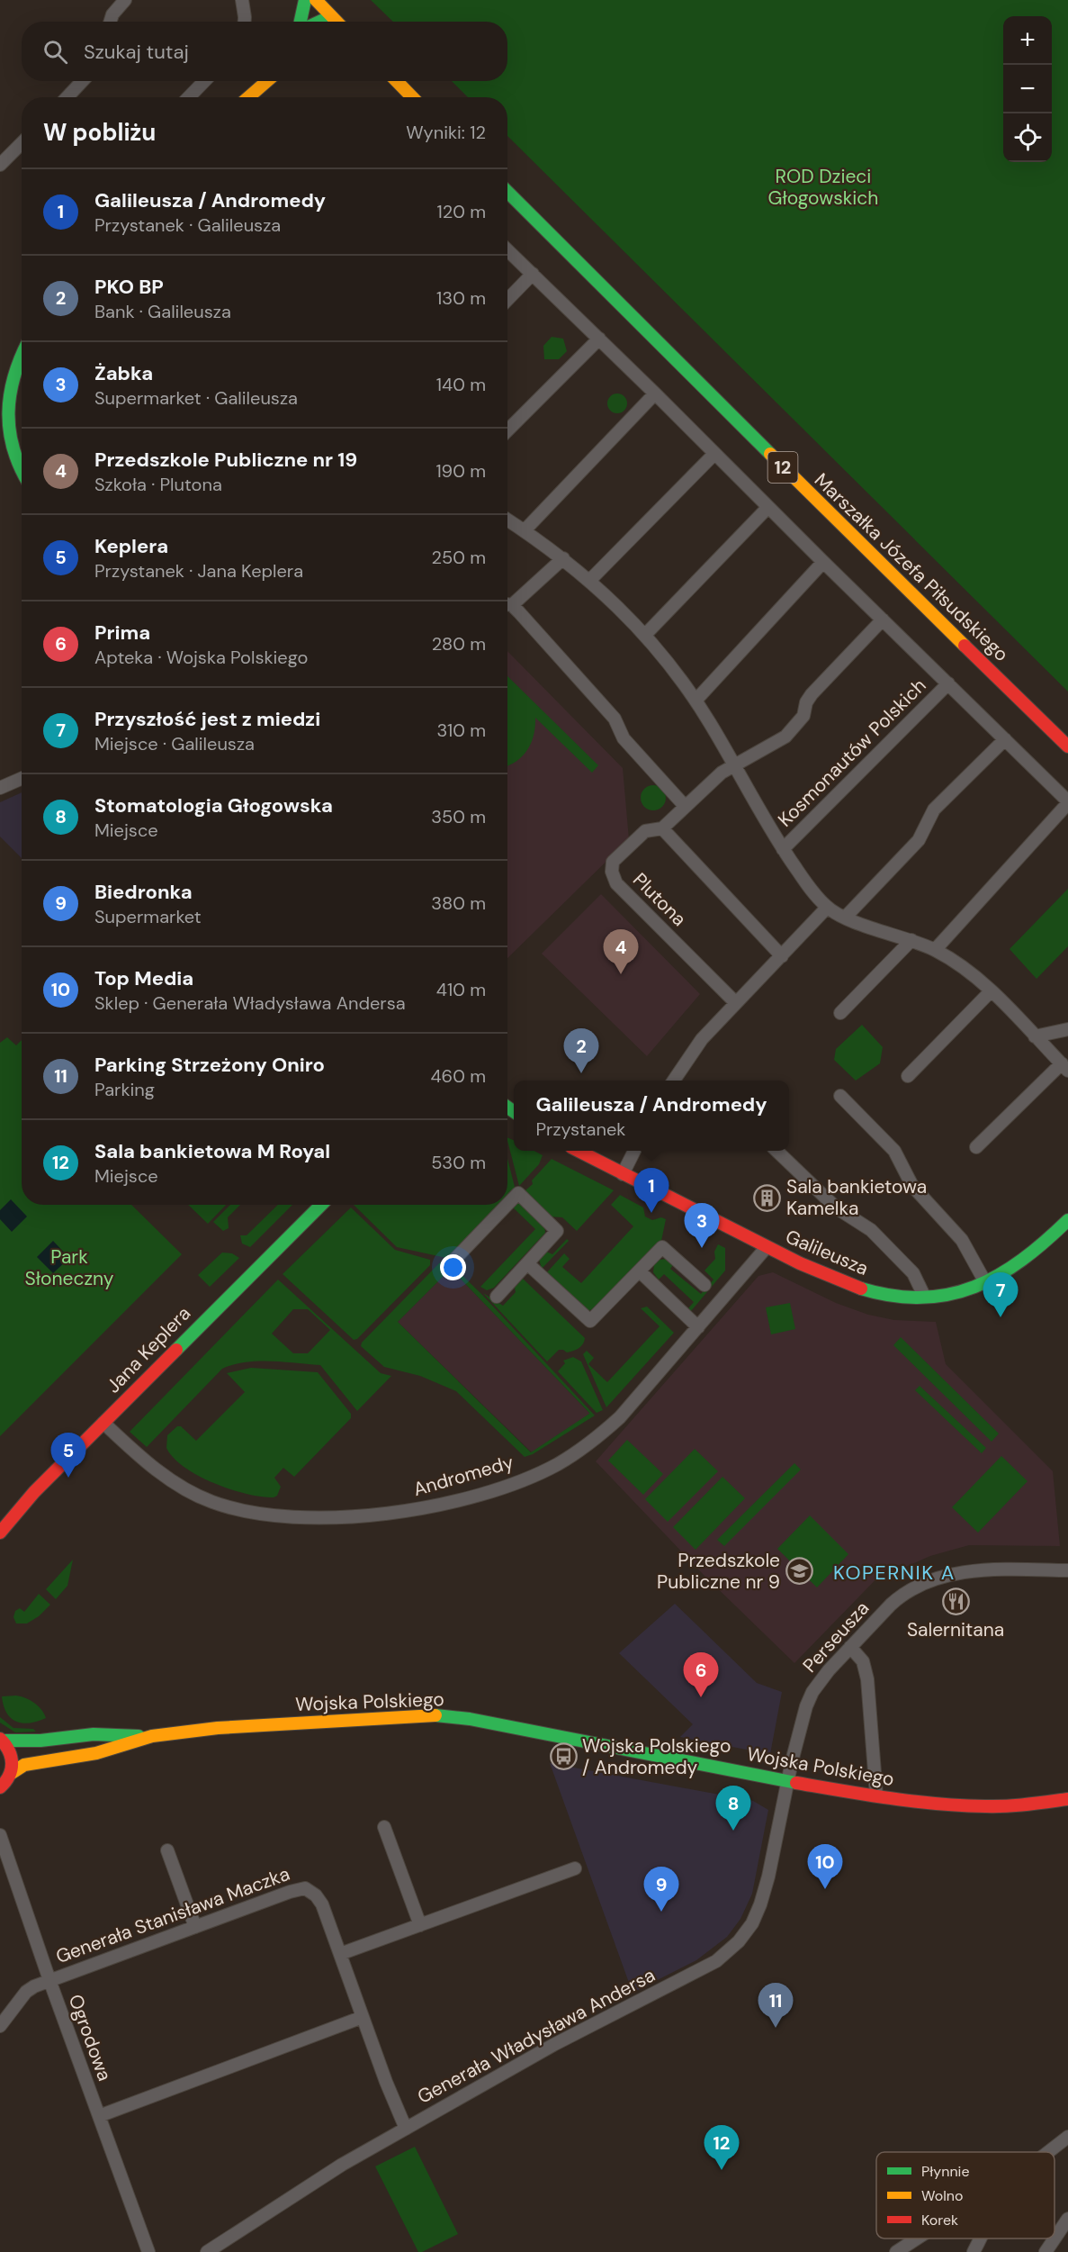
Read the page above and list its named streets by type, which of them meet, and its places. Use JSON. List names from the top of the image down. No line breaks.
{"streets":{"street":["12","Marszałka Józefa Piłsudskiego","Kosmonautów Polskich","Plutona","Galileusza","Jana Keplera","Andromedy","Perseusza","Wojska Polskiego","Generała Stanisława Maczka","Generała Władysława Andersa","Ogrodowa"]},"crossings":[["Kosmonautów Polskich","Plutona"],["Galileusza","Andromedy"],["Jana Keplera","Andromedy"],["Perseusza","Wojska Polskiego"],["Perseusza","Generała Władysława Andersa"],["Wojska Polskiego","Generała Władysława Andersa"],["Generała Stanisława Maczka","Generała Władysława Andersa"],["Generała Stanisława Maczka","Ogrodowa"]],"districts":["KOPERNIK A"],"parks":["ROD Dzieci Głogowskich","Park Słoneczny"],"places":{"building":["Sala bankietowa Kamelka"],"school or university":["Przedszkole Publiczne nr 9"],"restaurant":["Salernitana"],"bus stop":["Wojska Polskiego / Andromedy"]},"legend":["Płynnie","Wolno","Korek"],"page":{"map_buttons":["+","−"],"search":"Szukaj tutaj","heading":["W pobliżu","Wyniki: 12"],"list":[{"mark":"1","name":"Galileusza / Andromedy","note":"Przystanek · Galileusza","value":"120 m"},{"mark":"2","name":"PKO BP","note":"Bank · Galileusza","value":"130 m"},{"mark":"3","name":"Żabka","note":"Supermarket · Galileusza","value":"140 m"},{"mark":"4","name":"Przedszkole Publiczne nr 19","note":"Szkoła · Plutona","value":"190 m"},{"mark":"5","name":"Keplera","note":"Przystanek · Jana Keplera","value":"250 m"},{"mark":"6","name":"Prima","note":"Apteka · Wojska Polskiego","value":"280 m"},{"mark":"7","name":"Przyszłość jest z miedzi","note":"Miejsce · Galileusza","value":"310 m"},{"mark":"8","name":"Stomatologia Głogowska","note":"Miejsce","value":"350 m"},{"mark":"9","name":"Biedronka","note":"Supermarket","value":"380 m"},{"mark":"10","name":"Top Media","note":"Sklep · Generała Władysława Andersa","value":"410 m"},{"mark":"11","name":"Parking Strzeżony Oniro","note":"Parking","value":"460 m"},{"mark":"12","name":"Sala bankietowa M Royal","note":"Miejsce","value":"530 m"}],"pins":["4","2","1","3","7","5","6","8","10","9","11","12"],"popup":["Galileusza / Andromedy","Przystanek"]}}
